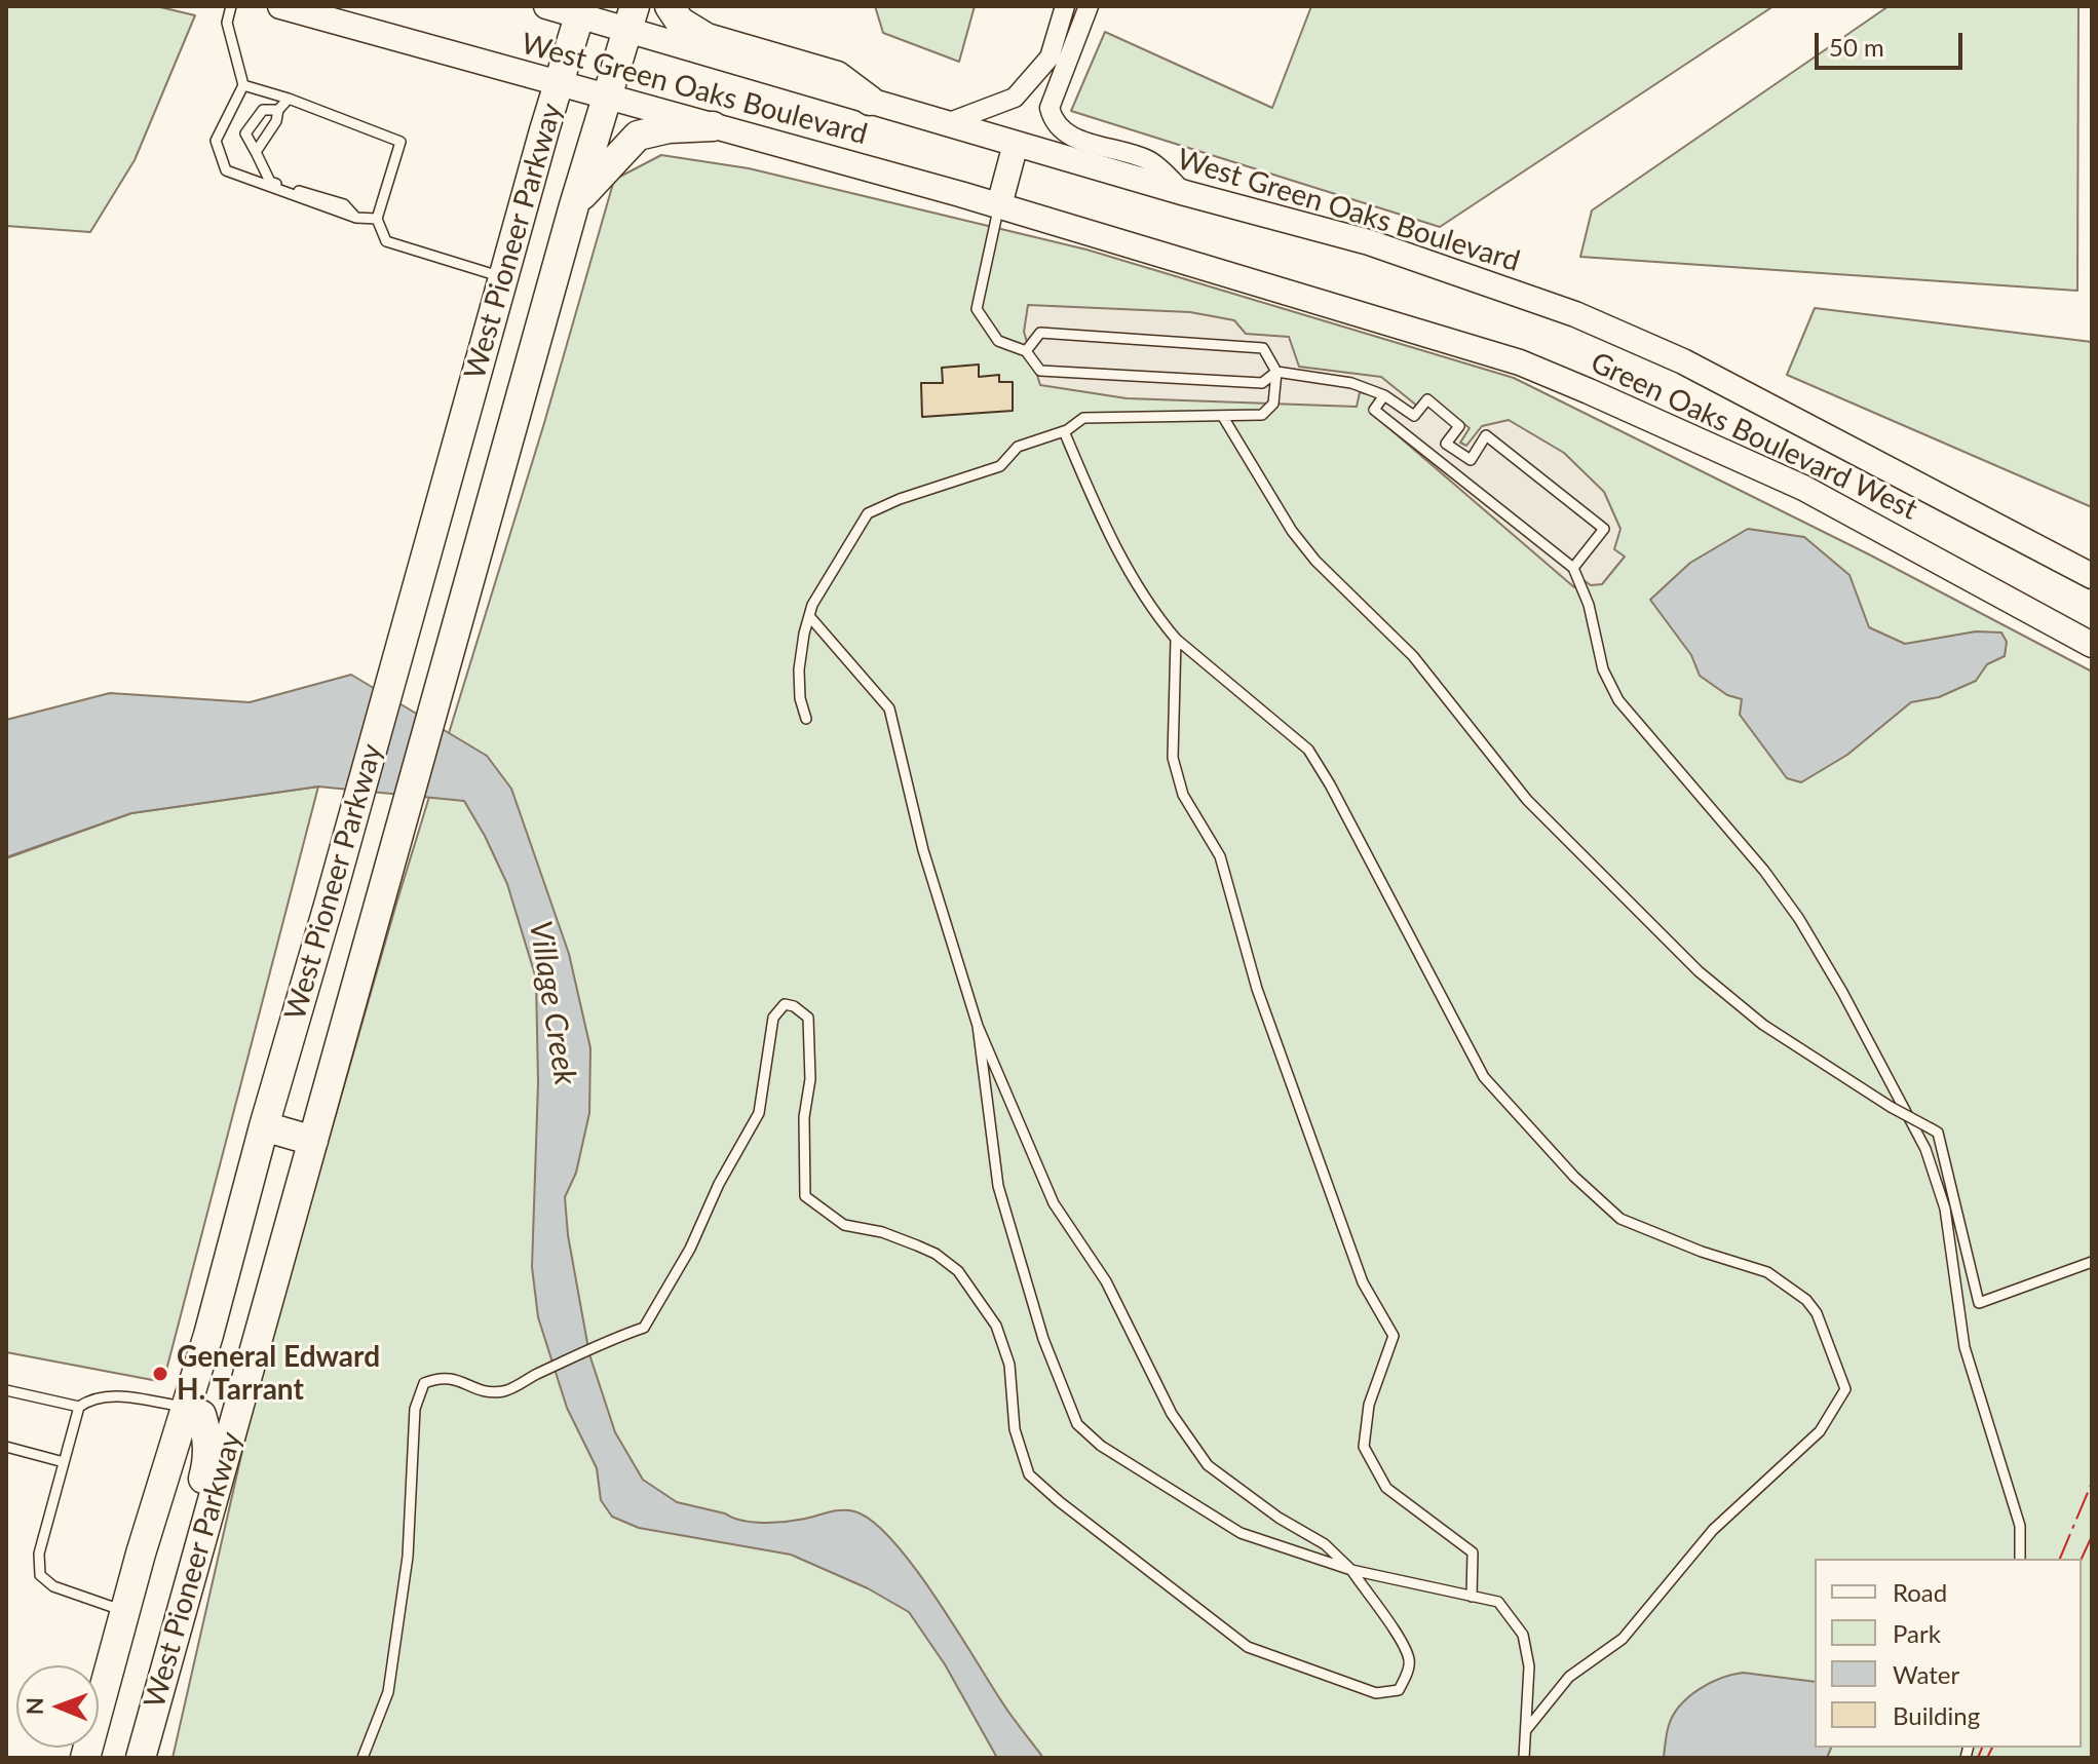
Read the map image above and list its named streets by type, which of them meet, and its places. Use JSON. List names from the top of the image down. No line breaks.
{"streets":{"main road":["West Green Oaks Boulevard","West Pioneer Parkway","Green Oaks Boulevard West"]},"crossings":[["West Green Oaks Boulevard","West Pioneer Parkway"],["West Green Oaks Boulevard","Green Oaks Boulevard West"]],"water":["Village Creek"],"places":["General Edward H. Tarrant"],"legend":["Road","Park","Water","Building"],"scale_bar":"50 m","north":"left"}
